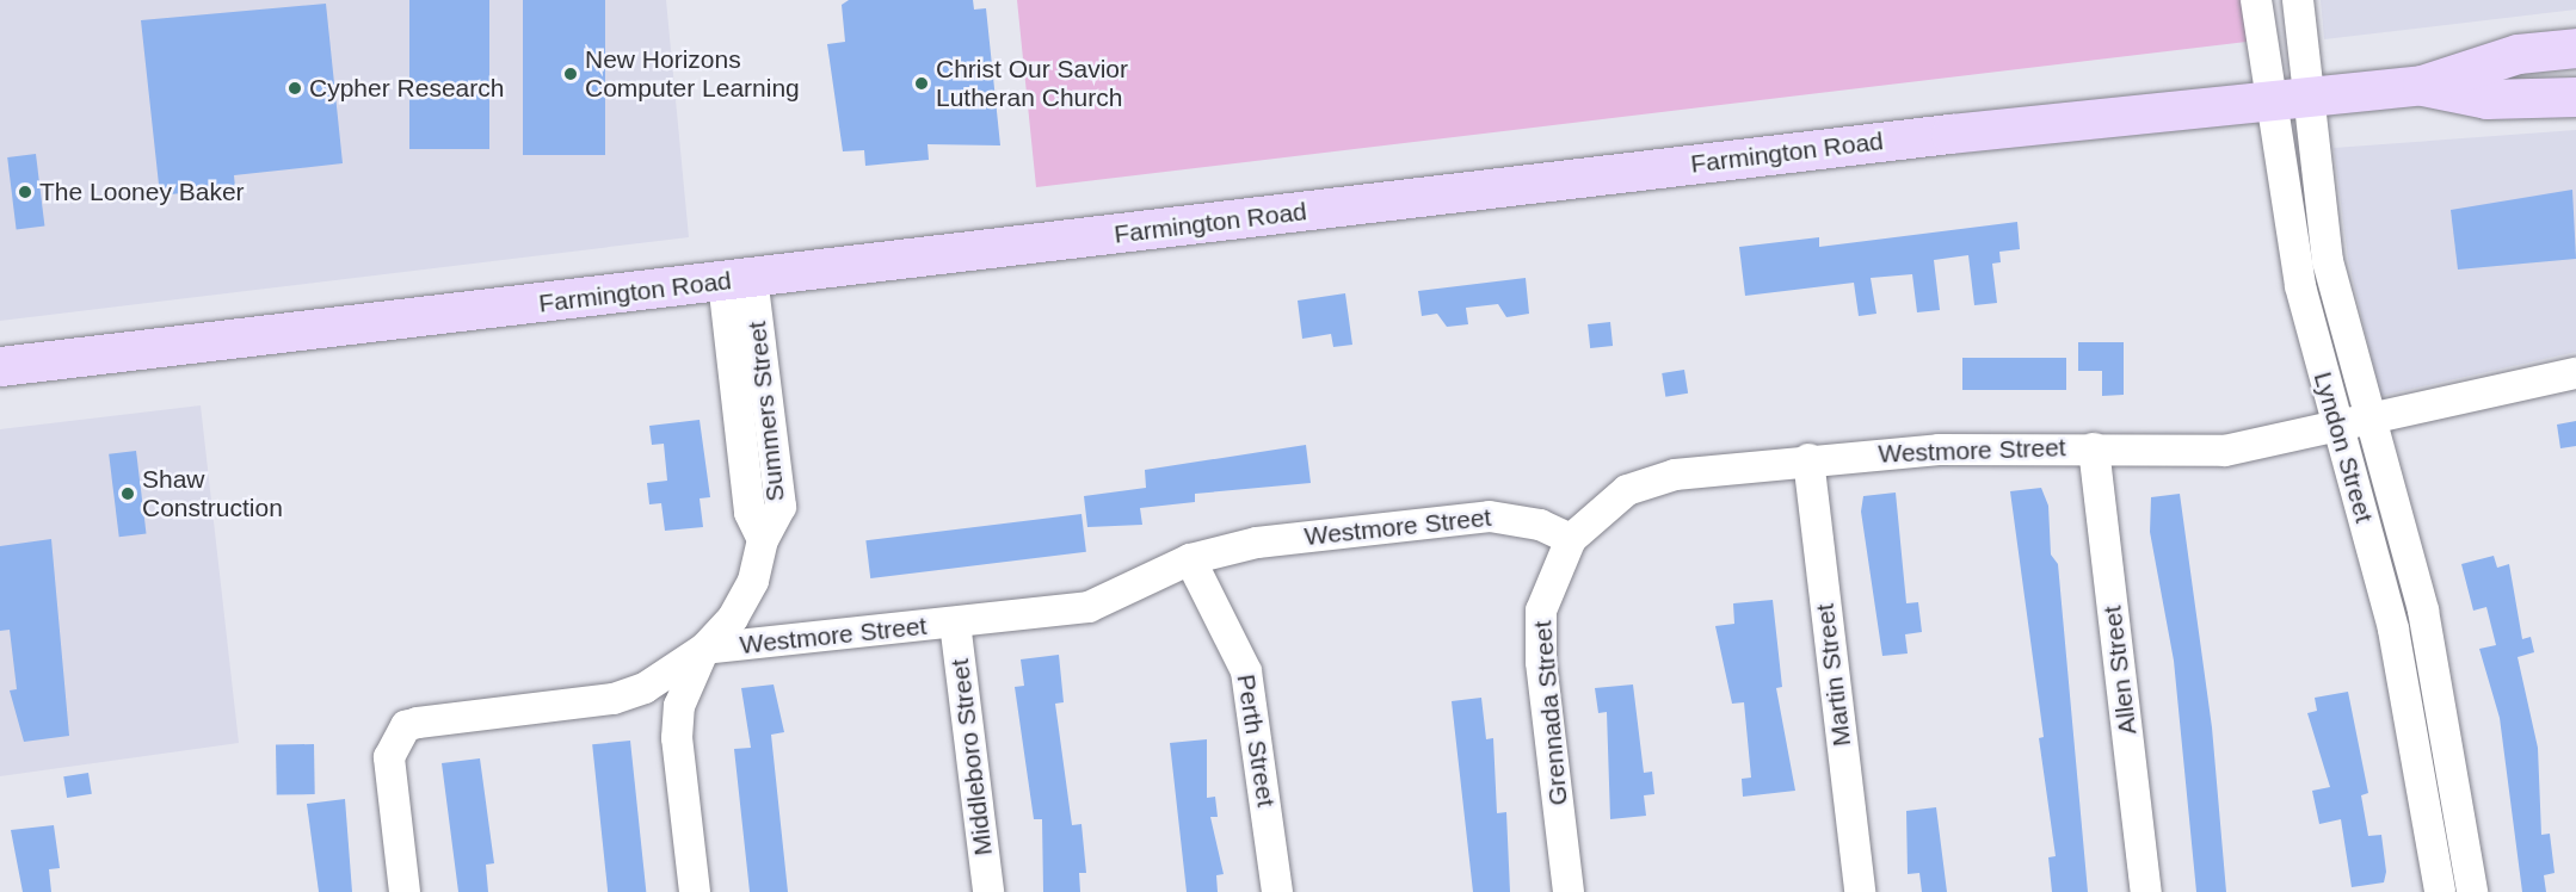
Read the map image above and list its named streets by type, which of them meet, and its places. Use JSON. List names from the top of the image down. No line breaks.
{"streets":{"main road":["Farmington Road"],"street":["Summers Street","Lyndon Street","Westmore Street","Allen Street","Martin Street","Grennada Street","Perth Street","Middleboro Street"]},"crossings":[["Farmington Road","Summers Street"],["Farmington Road","Lyndon Street"],["Summers Street","Westmore Street"],["Lyndon Street","Westmore Street"],["Westmore Street","Allen Street"],["Westmore Street","Martin Street"],["Westmore Street","Grennada Street"],["Westmore Street","Perth Street"],["Westmore Street","Middleboro Street"]],"places":["New Horizons Computer Learning","Christ Our Savior Lutheran Church","Cypher Research","The Looney Baker","Shaw Construction"]}
